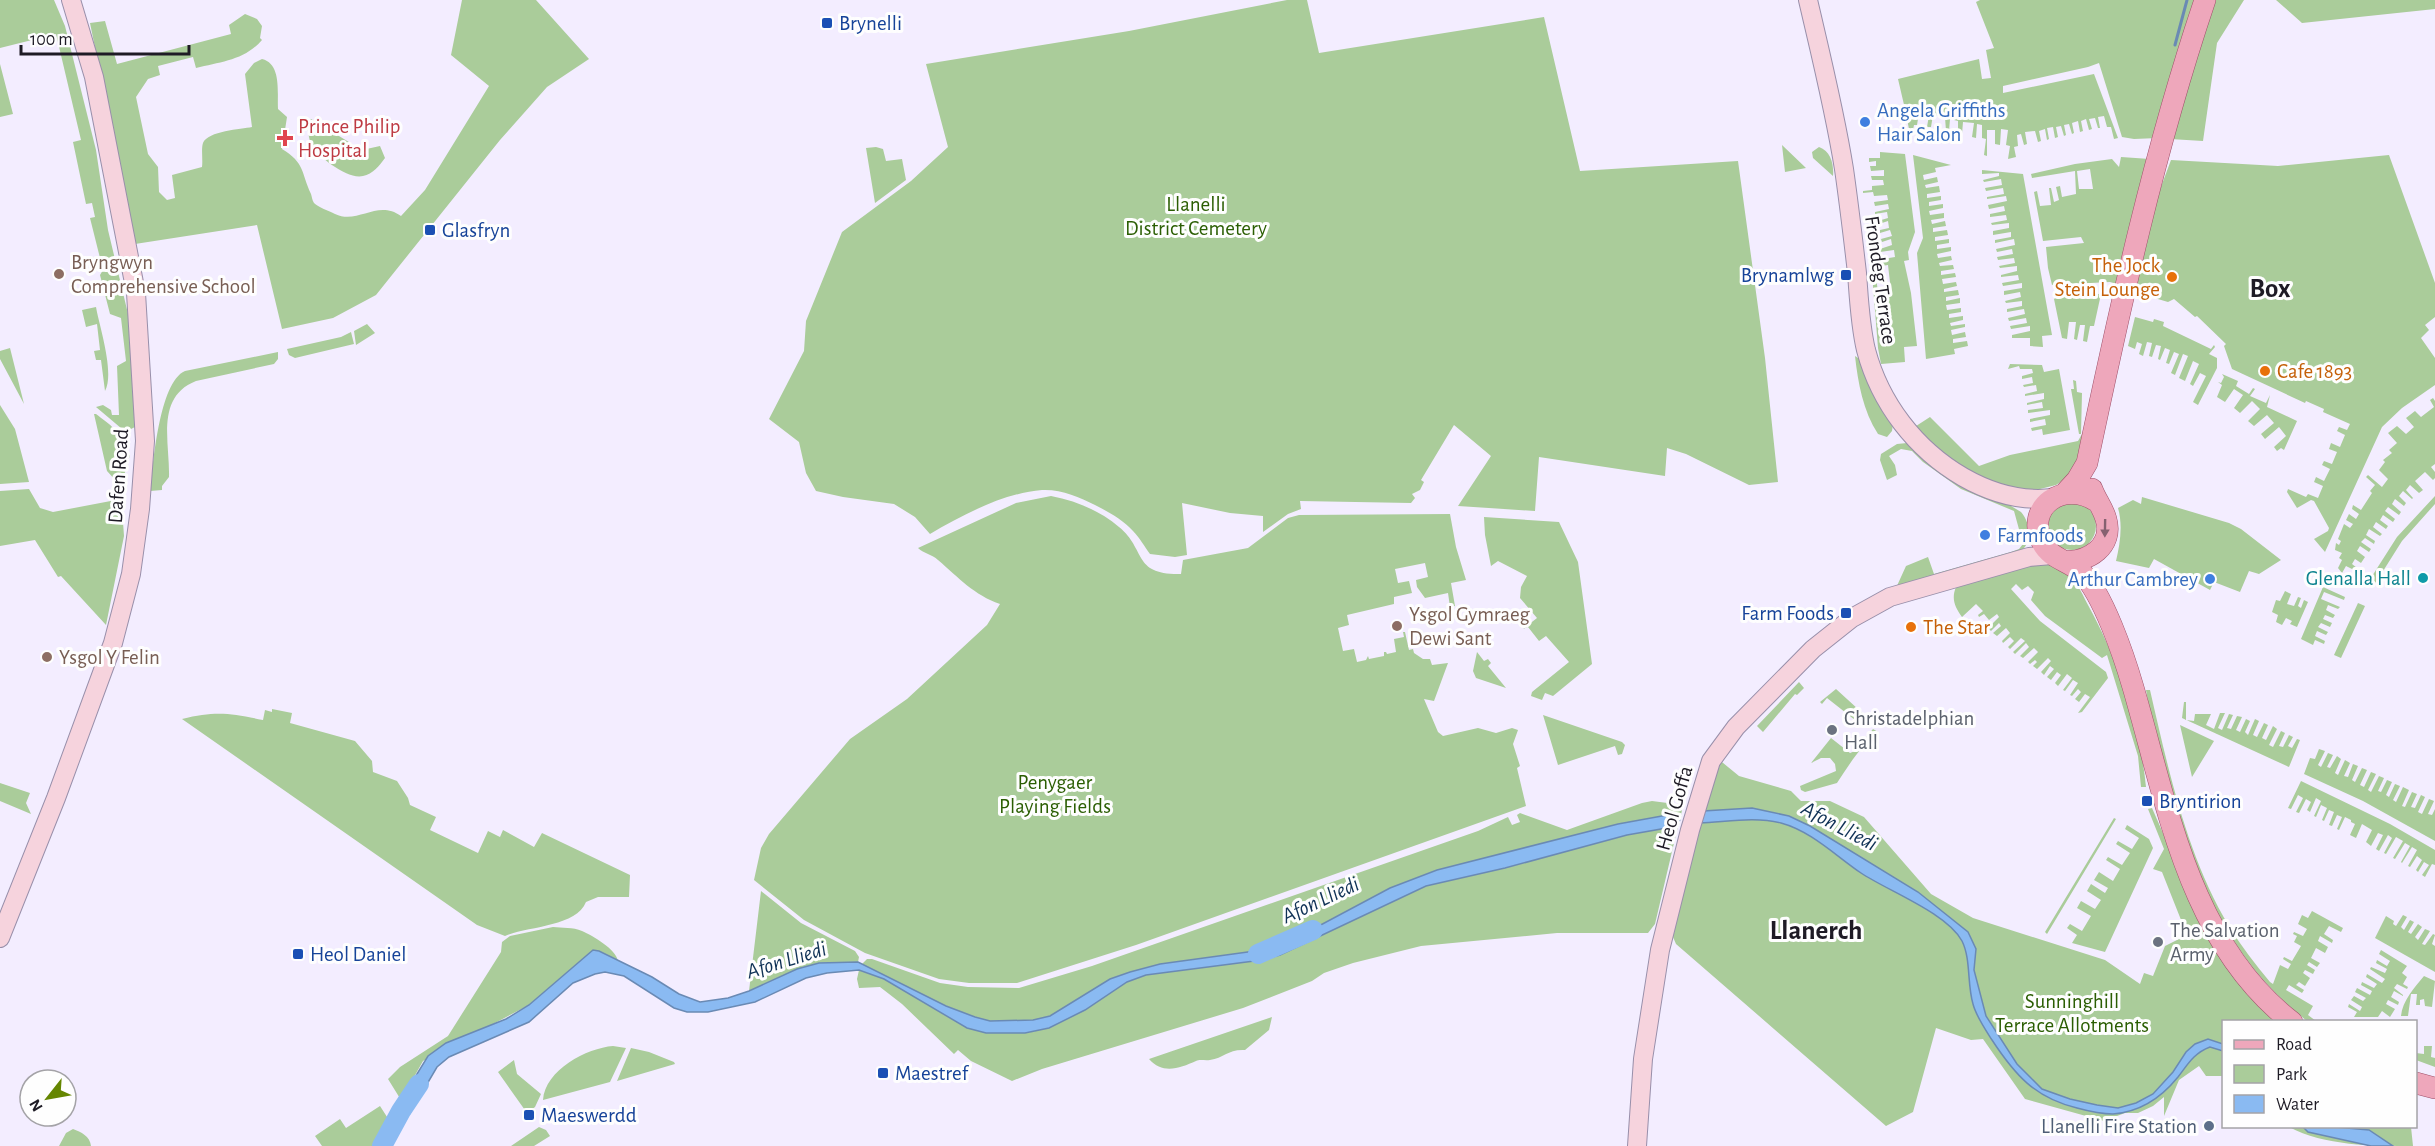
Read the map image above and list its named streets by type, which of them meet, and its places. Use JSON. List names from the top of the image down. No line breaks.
{"streets":{"street":["Frondeg Terrace","Dafen Road","Heol Goffa"]},"crossings":[["Frondeg Terrace","Heol Goffa"]],"districts":["Box","Llanerch"],"water":["Afon Lliedi"],"parks":["Llanelli District Cemetery","Penygaer Playing Fields","Sunninghill Terrace Allotments"],"places":{"transit":["Brynelli","Glasfryn","Brynamlwg","Farm Foods","Bryntirion","Heol Daniel","Maestref","Maeswerdd"],"other":["Angela Griffiths Hair Salon","Bryngwyn Comprehensive School","The Jock Stein Lounge","Cafe 1893","Farmfoods","Glenalla Hall","Arthur Cambrey","Ysgol Gymraeg Dewi Sant","The Star","Ysgol Y Felin","Christadelphian Hall","The Salvation Army","Llanelli Fire Station"],"health":["Prince Philip Hospital"]},"legend":["Road","Park","Water"],"scale_bar":"100 m","north":"bottom left"}
